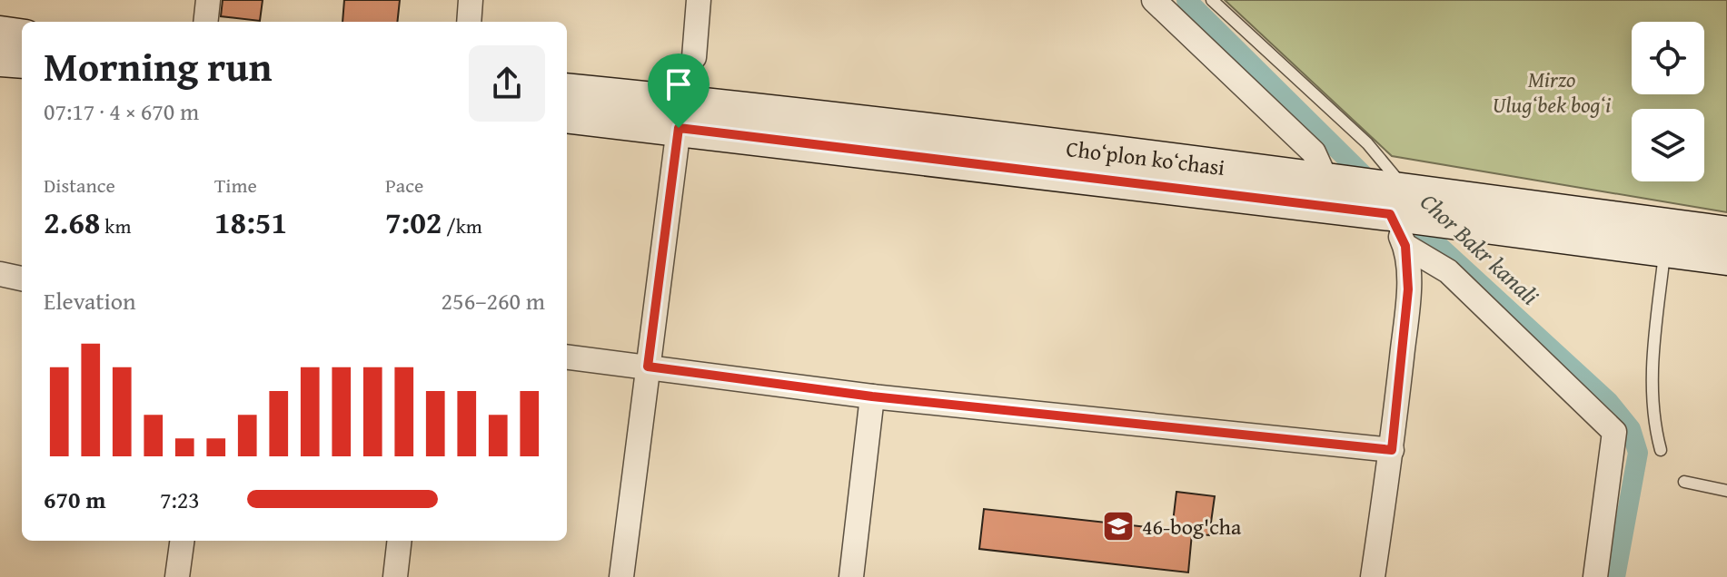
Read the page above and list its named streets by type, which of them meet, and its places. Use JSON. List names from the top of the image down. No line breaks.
{"streets":{"main road":["Choʻplon koʻchasi"]},"water":["Chor Bakr kanali"],"parks":["Mirzo Ulugʻbek bogʻi"],"places":{"school or university":["46-bog'cha"]},"page":{"heading":["Morning run","07:17 · 4 × 670 m"],"stats":[["Distance","2.68 km"],["Time","18:51"],["Pace","7:02 /km"]],"chart":["Elevation","256–260 m"],"list":[{"name":"670 m","note":"7:23"}]}}
